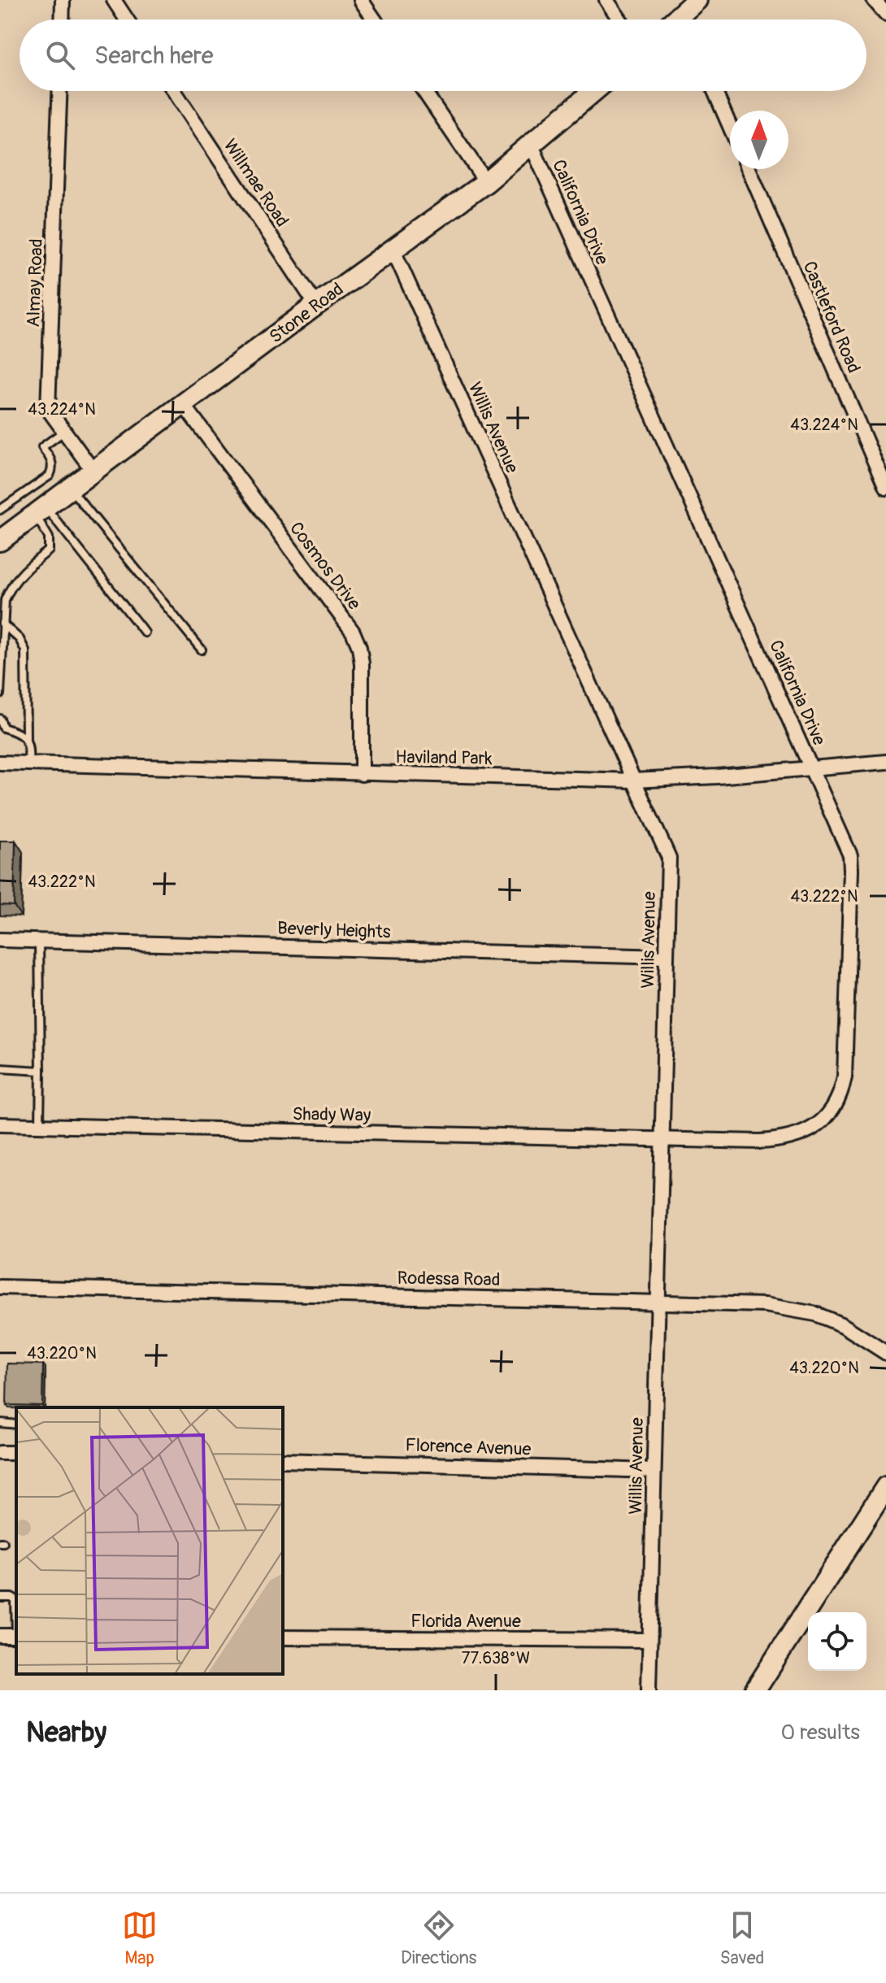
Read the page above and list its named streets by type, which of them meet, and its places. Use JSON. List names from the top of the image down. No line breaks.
{"streets":{"street":["Willmae Road","California Drive","Almay Road","Stone Road","Castleford Road","Willis Avenue","Cosmos Drive","Haviland Park","Beverly Heights","Shady Way","Rodessa Road","Florence Avenue","Florida Avenue"]},"crossings":[["Willmae Road","Stone Road"],["California Drive","Stone Road"],["California Drive","Willis Avenue"],["California Drive","Haviland Park"],["California Drive","Shady Way"],["Almay Road","Stone Road"],["Stone Road","Willis Avenue"],["Stone Road","Cosmos Drive"],["Willis Avenue","Haviland Park"],["Willis Avenue","Beverly Heights"],["Willis Avenue","Shady Way"],["Willis Avenue","Rodessa Road"],["Willis Avenue","Florence Avenue"],["Willis Avenue","Florida Avenue"],["Cosmos Drive","Haviland Park"]],"north":"top","page":{"search":"Search here","heading":["Nearby","0 results"],"nav":["Map","Directions","Saved"]},"coordinates":["43.224°N","43.222°N","43.220°N","77.638°W"]}
